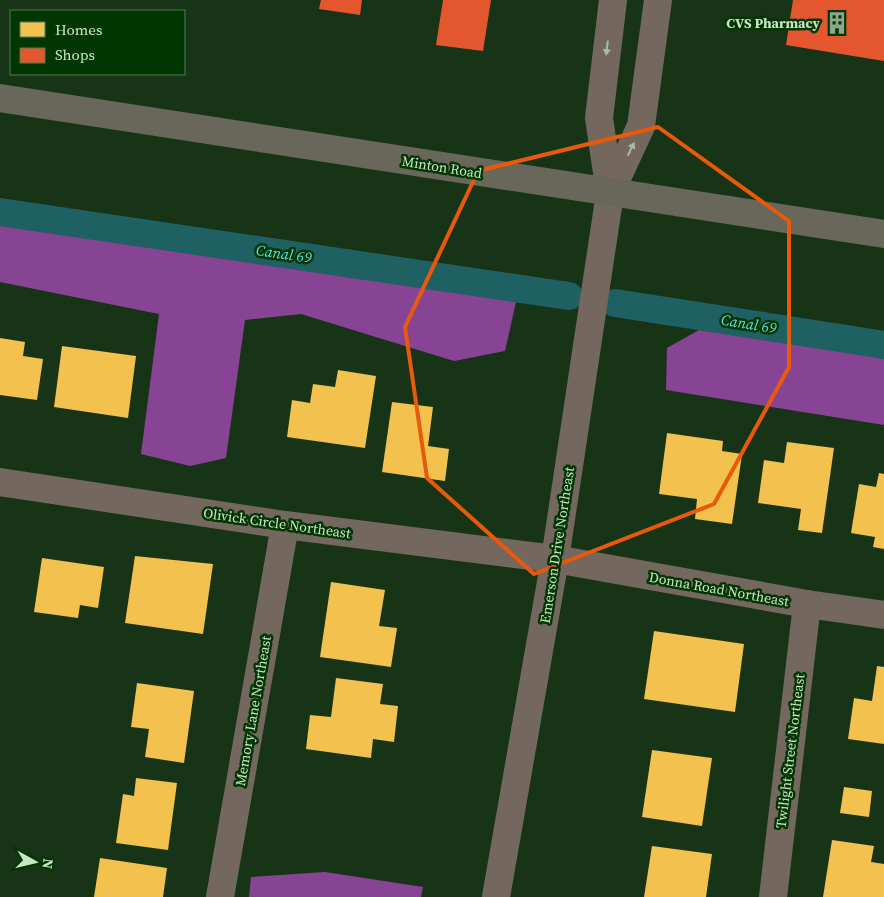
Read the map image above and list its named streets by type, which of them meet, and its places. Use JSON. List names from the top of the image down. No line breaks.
{"streets":{"main road":["Minton Road"],"street":["Olivick Circle Northeast","Emerson Drive Northeast","Donna Road Northeast","Memory Lane Northeast","Twilight Street Northeast"]},"crossings":[["Minton Road","Emerson Drive Northeast"],["Olivick Circle Northeast","Emerson Drive Northeast"],["Olivick Circle Northeast","Donna Road Northeast"],["Olivick Circle Northeast","Memory Lane Northeast"],["Emerson Drive Northeast","Donna Road Northeast"],["Donna Road Northeast","Twilight Street Northeast"]],"water":["Canal 69"],"places":{"building":["CVS Pharmacy"]},"legend":["Homes","Shops"],"north":"right"}
